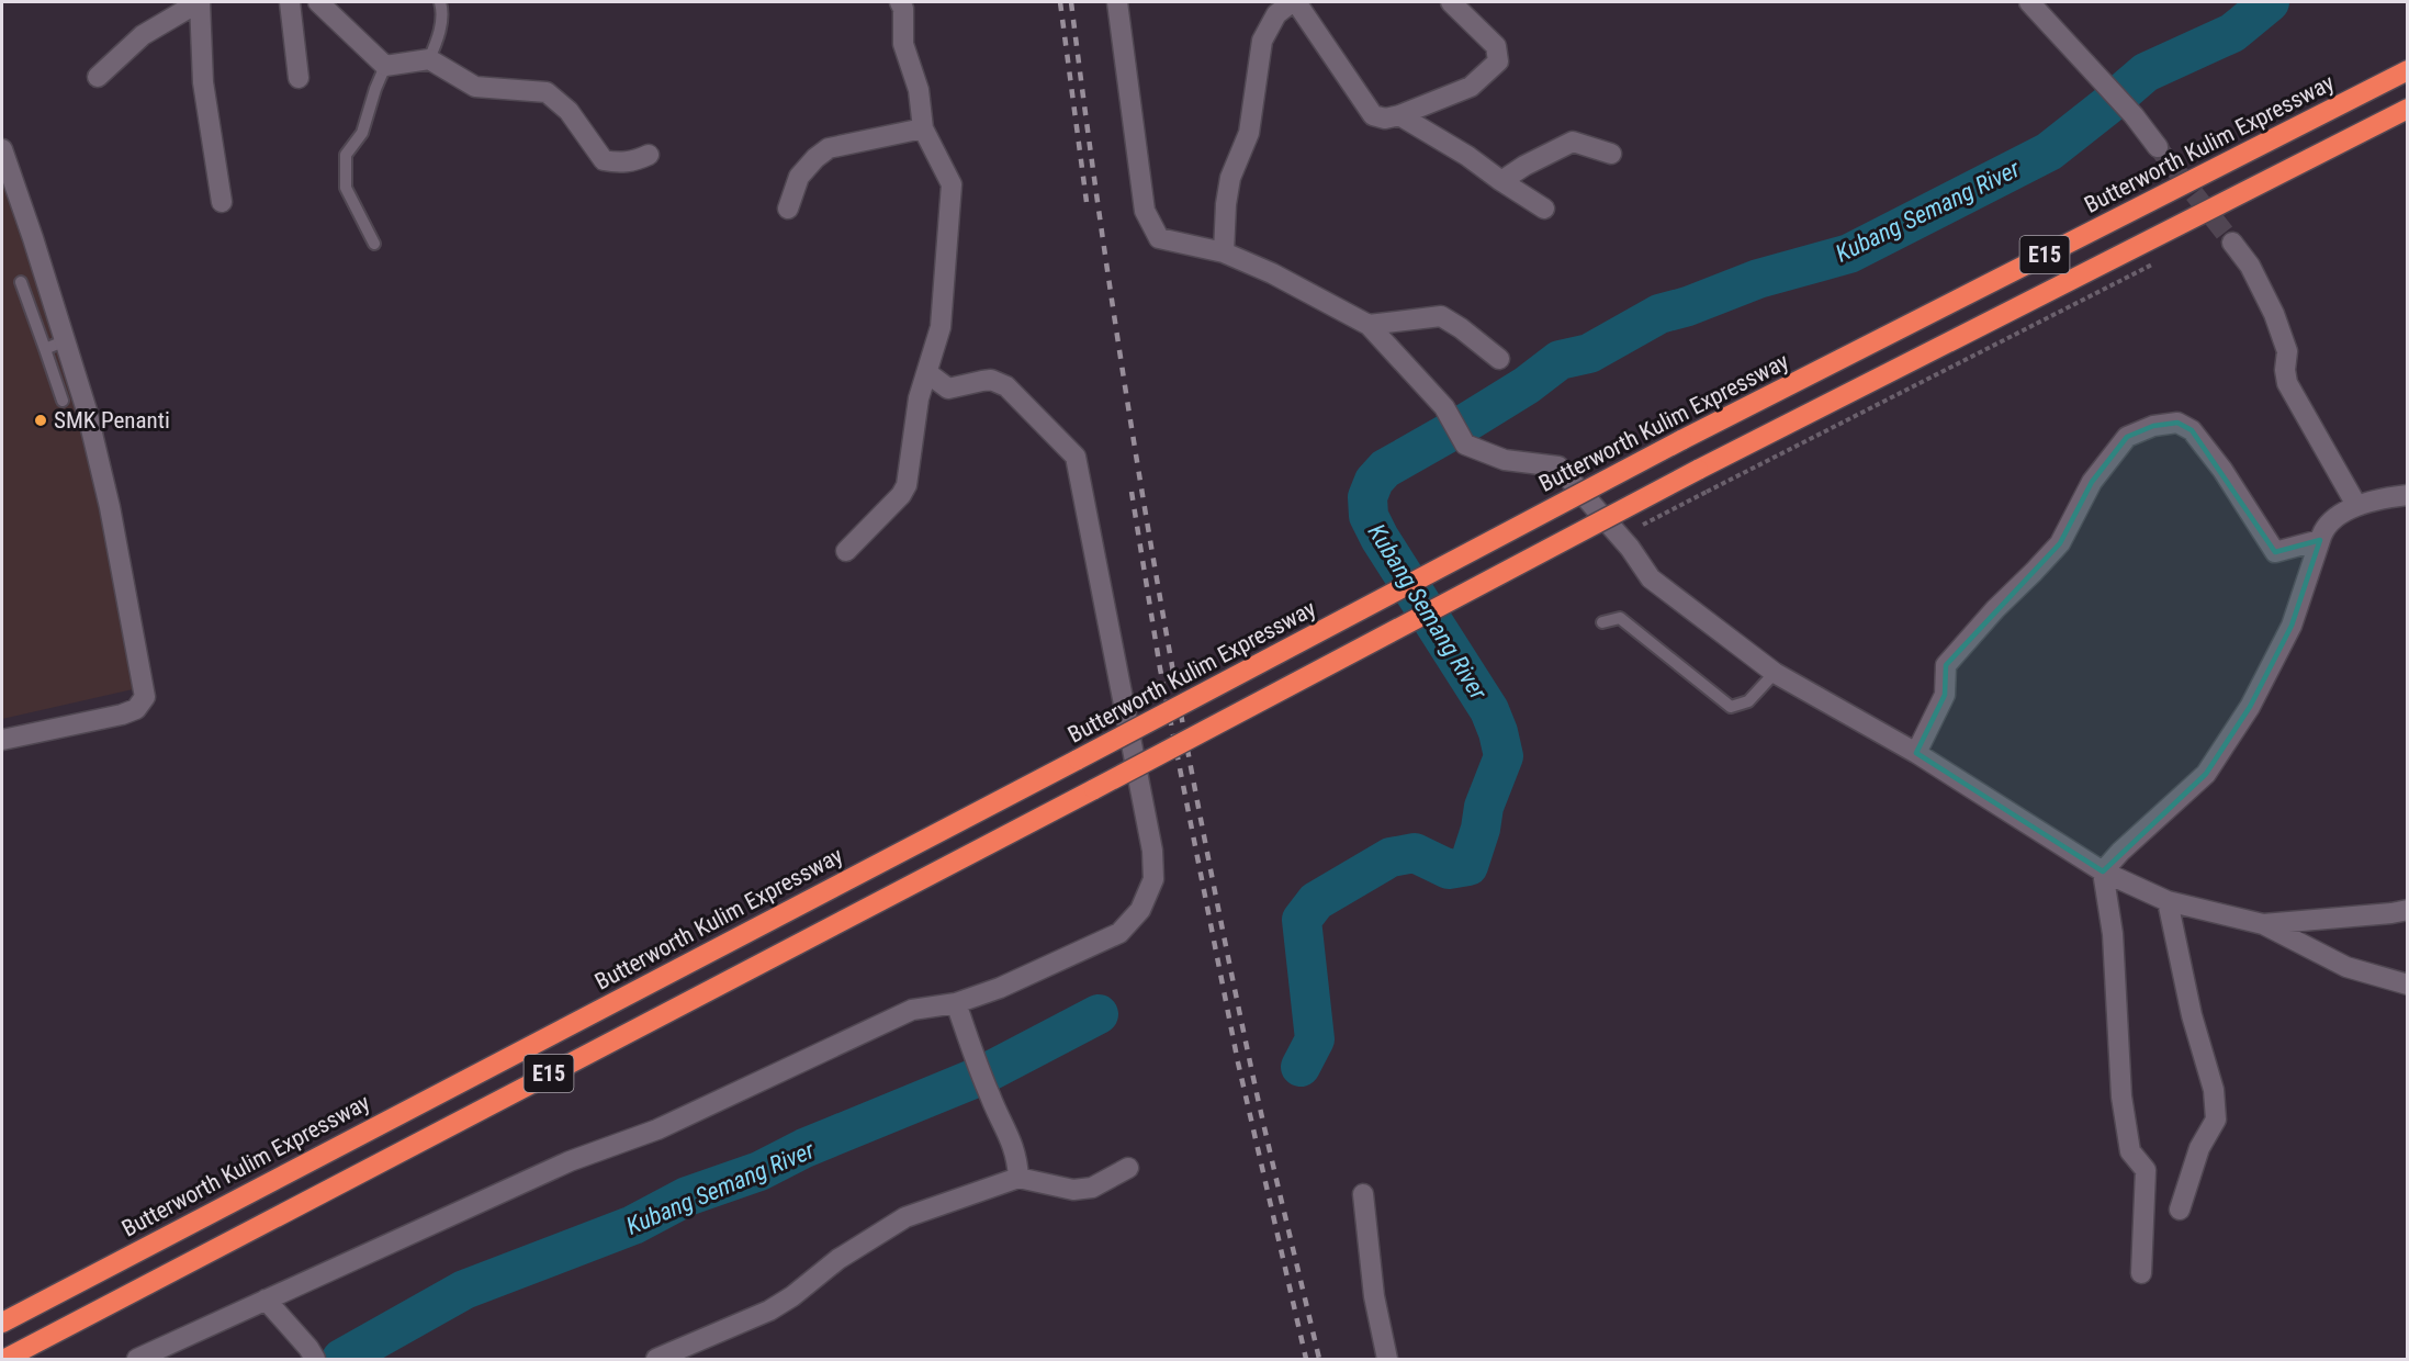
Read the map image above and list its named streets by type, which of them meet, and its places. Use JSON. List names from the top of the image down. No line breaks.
{"streets":{"highway":["Butterworth Kulim Expressway","E15"]},"water":["Kubang Semang River"],"places":["SMK Penanti"]}
